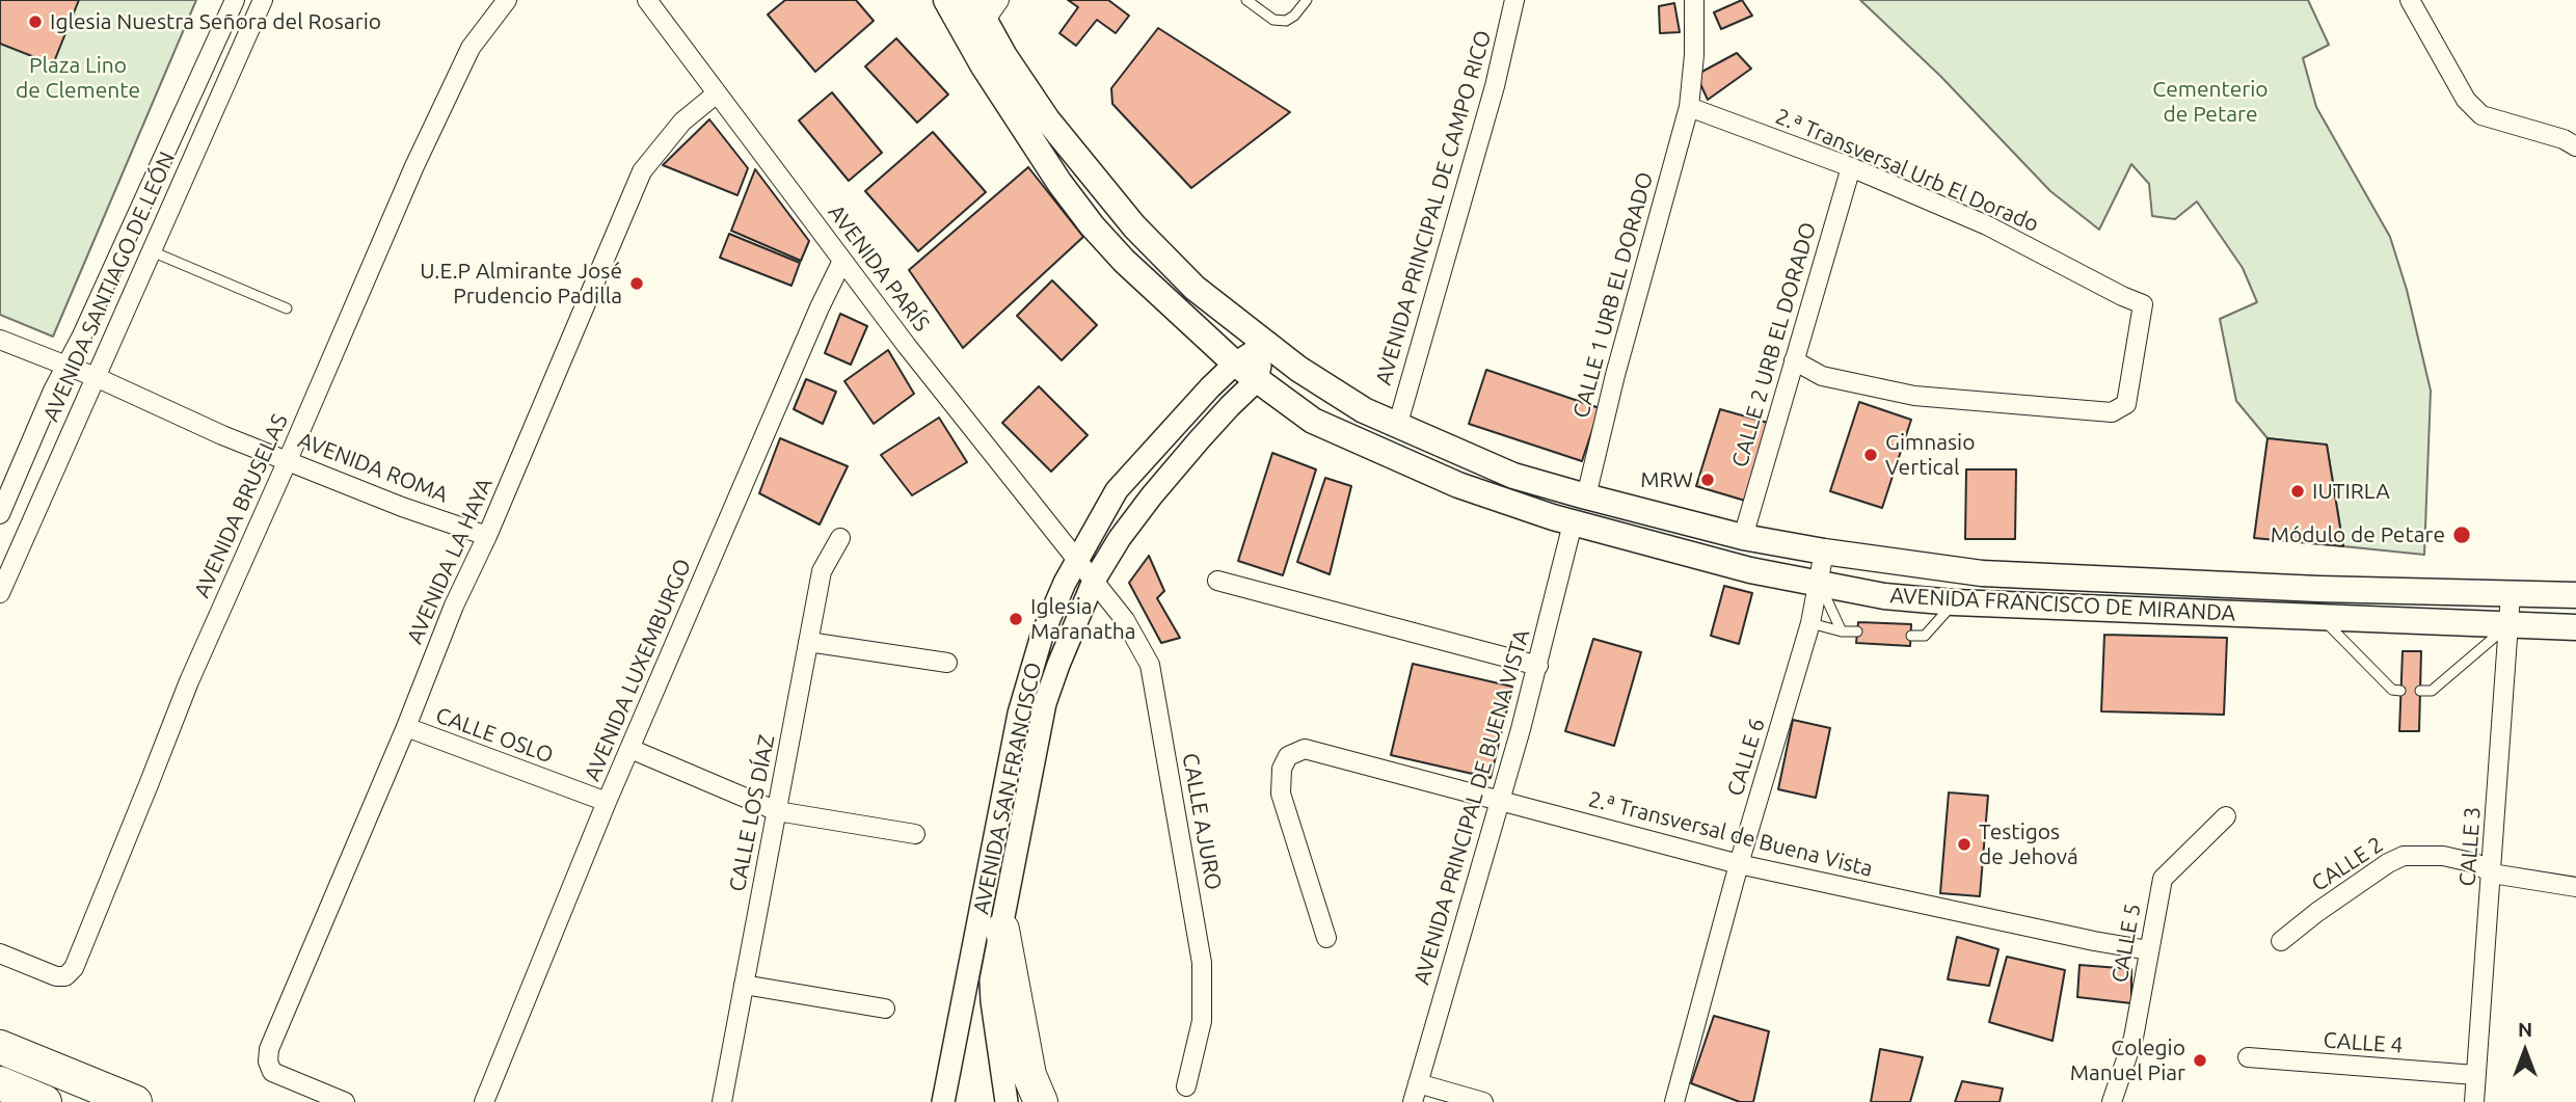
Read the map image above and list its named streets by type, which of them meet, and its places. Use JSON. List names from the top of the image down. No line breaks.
{"streets":{"main road":["AVENIDA FRANCISCO DE MIRANDA"],"street":["2.ª Transversal Urb El Dorado","AVENIDA PRINCIPAL DE CAMPO RICO","AVENIDA PARÍS","AVENIDA SANTIAGO DE LEÓN","CALLE 1 URB EL DORADO","CALLE 2 URB EL DORADO","AVENIDA ROMA","AVENIDA BRUSELAS","AVENIDA LA HAYA","AVENIDA LUXEMBURGO","CALLE OSLO","CALLE 6","AVENIDA SAN FRANCISCO","AVENIDA PRINCIPAL DE BUENA VISTA","CALLE LOS DÍAZ","CALLE AJURO","2.ª Transversal de Buena Vista","CALLE 3","CALLE 2","CALLE 5","CALLE 4"]},"crossings":[["2.ª Transversal Urb El Dorado","CALLE 1 URB EL DORADO"],["2.ª Transversal Urb El Dorado","CALLE 2 URB EL DORADO"],["AVENIDA PRINCIPAL DE CAMPO RICO","AVENIDA FRANCISCO DE MIRANDA"],["AVENIDA PARÍS","AVENIDA LA HAYA"],["AVENIDA PARÍS","AVENIDA LUXEMBURGO"],["AVENIDA PARÍS","AVENIDA SAN FRANCISCO"],["AVENIDA PARÍS","CALLE AJURO"],["AVENIDA SANTIAGO DE LEÓN","AVENIDA ROMA"],["CALLE 1 URB EL DORADO","AVENIDA FRANCISCO DE MIRANDA"],["CALLE 2 URB EL DORADO","AVENIDA FRANCISCO DE MIRANDA"],["AVENIDA ROMA","AVENIDA BRUSELAS"],["AVENIDA ROMA","AVENIDA LA HAYA"],["AVENIDA LA HAYA","CALLE OSLO"],["AVENIDA FRANCISCO DE MIRANDA","CALLE 6"],["AVENIDA FRANCISCO DE MIRANDA","AVENIDA SAN FRANCISCO"],["AVENIDA FRANCISCO DE MIRANDA","AVENIDA PRINCIPAL DE BUENA VISTA"],["AVENIDA FRANCISCO DE MIRANDA","CALLE 3"],["AVENIDA LUXEMBURGO","CALLE OSLO"],["CALLE 6","2.ª Transversal de Buena Vista"],["AVENIDA SAN FRANCISCO","CALLE AJURO"],["AVENIDA PRINCIPAL DE BUENA VISTA","2.ª Transversal de Buena Vista"],["2.ª Transversal de Buena Vista","CALLE 5"],["CALLE 3","CALLE 2"],["CALLE 3","CALLE 4"]],"parks":["Plaza Lino de Clemente","Cementerio de Petare"],"places":["Iglesia Nuestra Señora del Rosario","U.E.P Almirante José Prudencio Padilla","Gimnasio Vertical","MRW","IUTIRLA","Módulo de Petare","Iglesia Maranatha","Testigos de Jehová","Colegio Manuel Piar"],"north":"top"}
